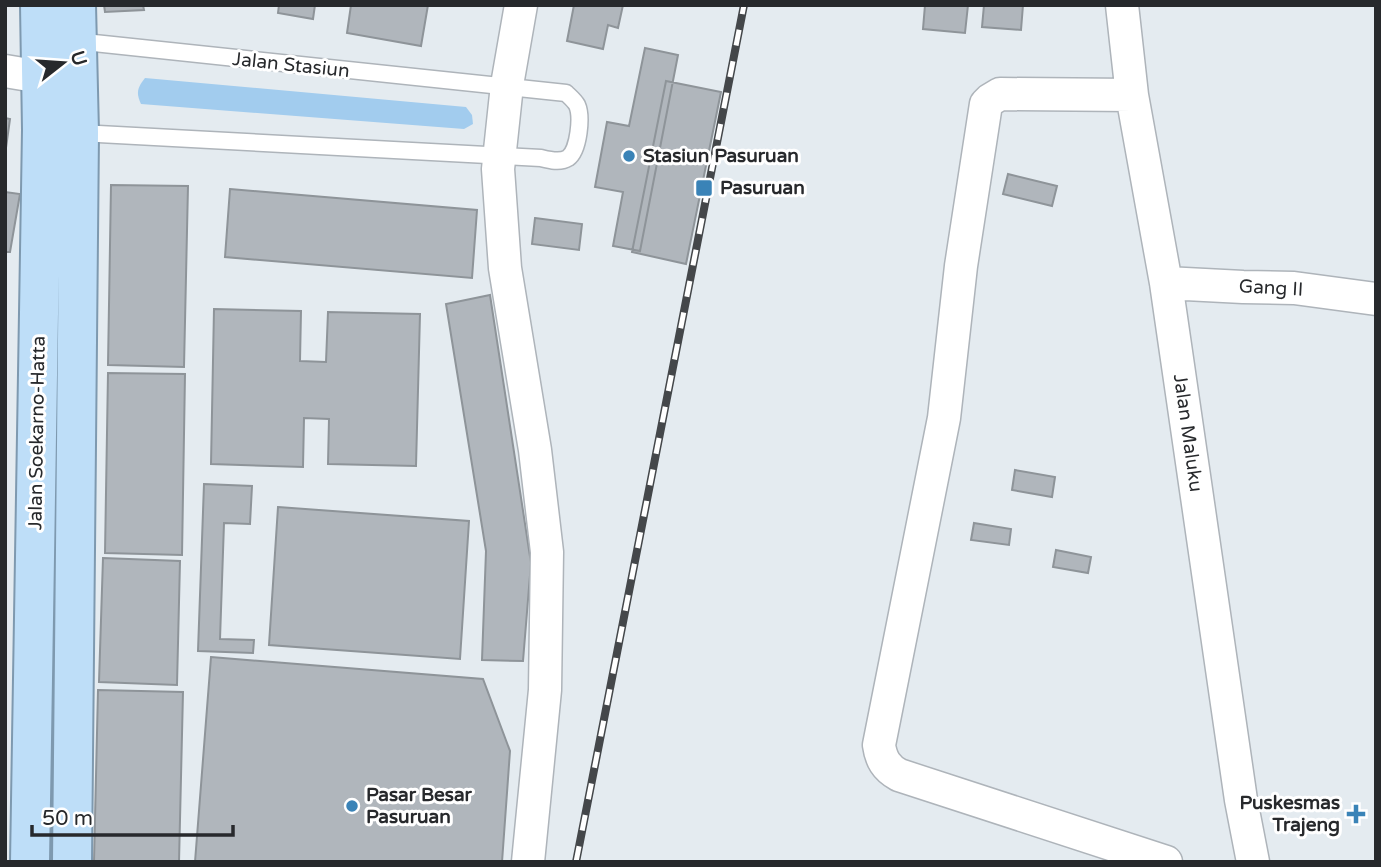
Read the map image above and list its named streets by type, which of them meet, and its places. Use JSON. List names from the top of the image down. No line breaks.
{"streets":{"highway":["Jalan Soekarno-Hatta"],"street":["Gang II","Jalan Maluku"],"lane":["Jalan Stasiun"]},"crossings":[["Jalan Stasiun","Jalan Soekarno-Hatta"],["Gang II","Jalan Maluku"]],"places":{"other":["Stasiun Pasuruan","Pasar Besar Pasuruan"],"transit":["Pasuruan"],"health":["Puskesmas Trajeng"]},"scale_bar":"50 m","north":"right"}
